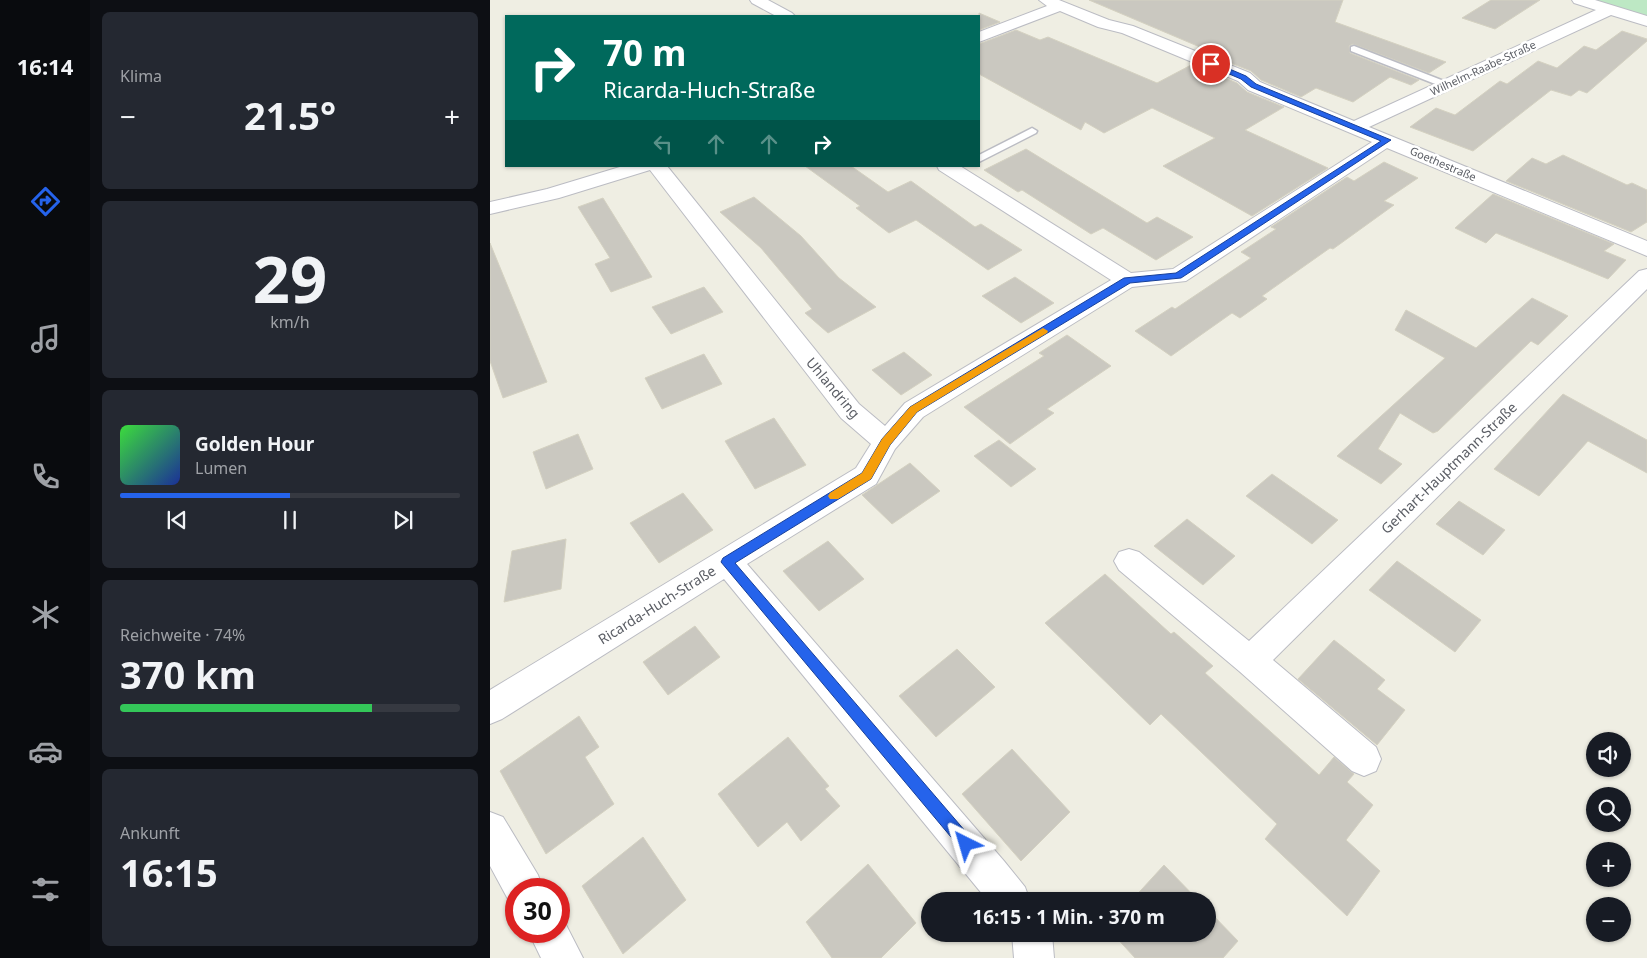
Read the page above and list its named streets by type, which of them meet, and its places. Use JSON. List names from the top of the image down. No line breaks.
{"streets":{"street":["Wilhelm-Raabe-Straße","Goethestraße","Uhlandring","Gerhart-Hauptmann-Straße","Ricarda-Huch-Straße"]},"crossings":[["Wilhelm-Raabe-Straße","Goethestraße"],["Uhlandring","Ricarda-Huch-Straße"]],"page":{"tabs":"16:14","tile":["Klima",["29","km/h"],["Reichweite · 74%","370 km"],["Ankunft","16:15"]],"turn":["70 m","Ricarda-Huch-Straße"],"heat":["−","21.5°","+"],"song":["Golden Hour","Lumen"],"map_buttons":["+","−"],"limit":"30","trip":"16:15 · 1 Min. · 370 m"}}
